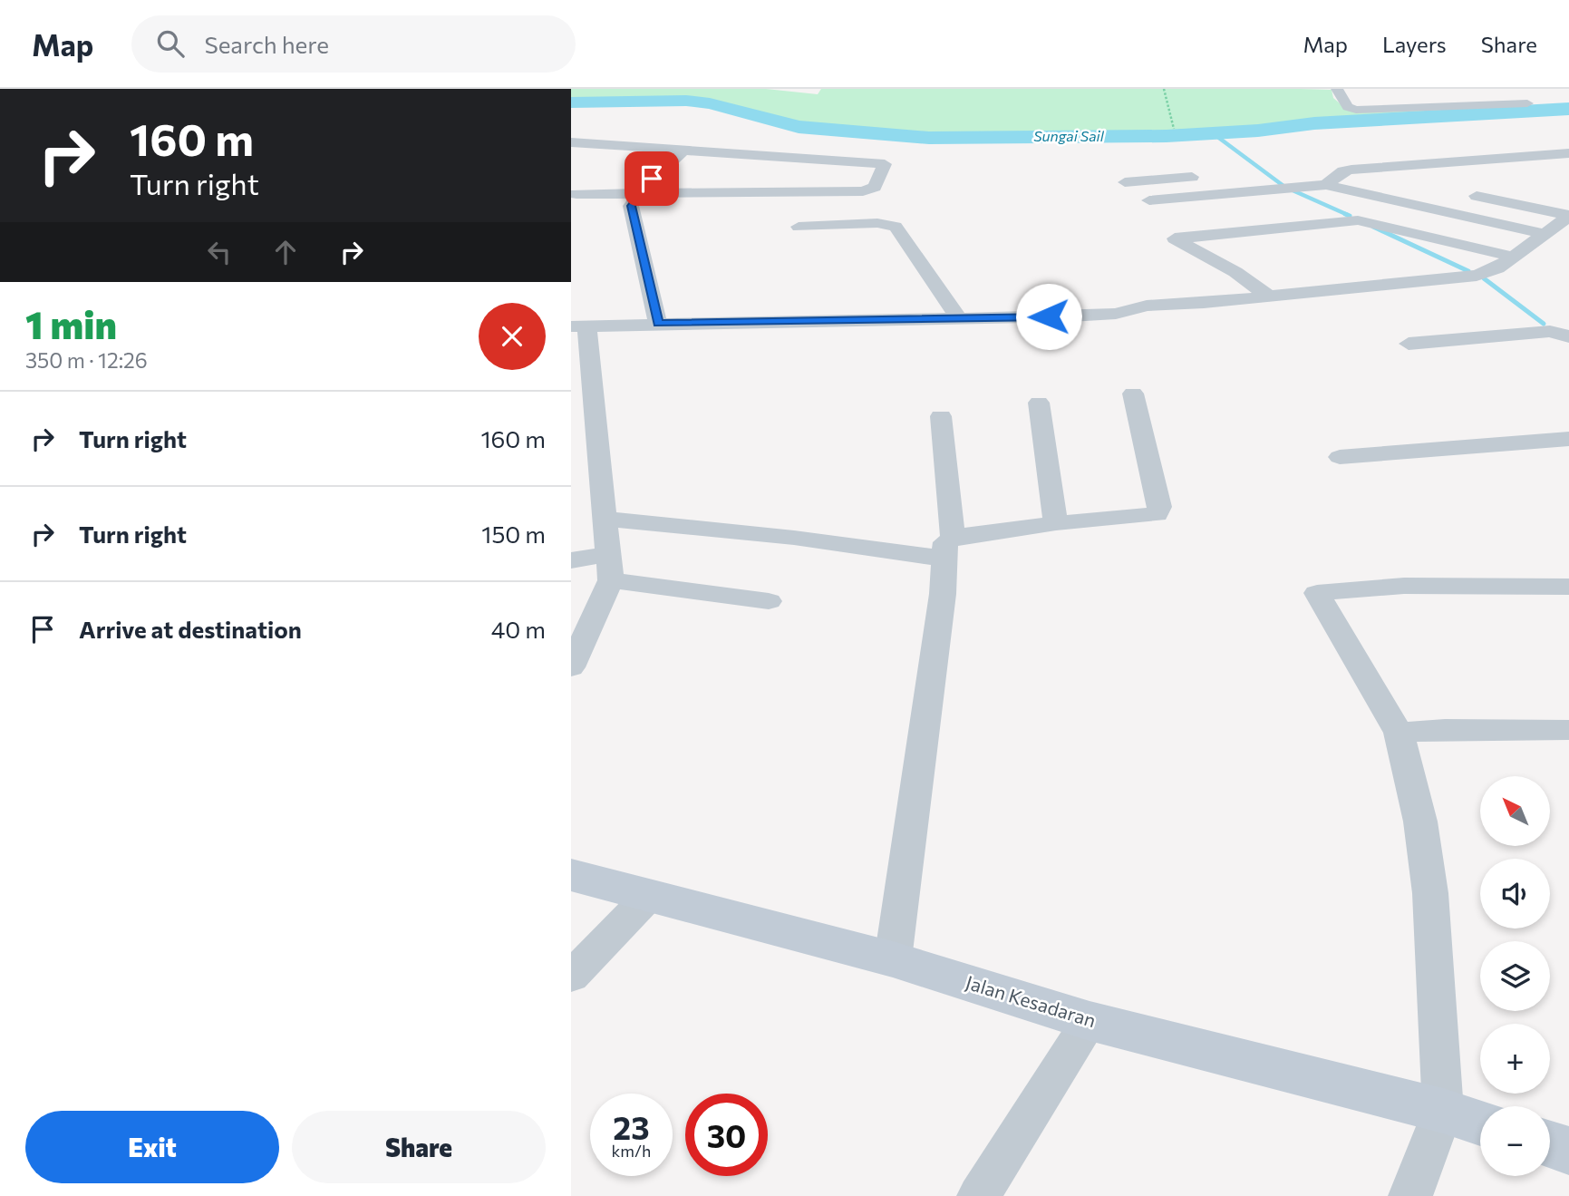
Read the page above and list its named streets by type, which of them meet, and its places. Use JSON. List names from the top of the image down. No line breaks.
{"streets":{"street":["Jalan Kesadaran"]},"water":["Sungai Sail"],"north":"top left","page":{"header":"Map","search":"Search here","nav":["Map","Layers","Share"],"turn":["160 m","Turn right"],"heading":["1 min","350 m · 12:26"],"list":[{"name":"Turn right","value":"160 m"},{"name":"Turn right","value":"150 m"},{"name":"Arrive at destination","value":"40 m"}],"map_buttons":["+","−"],"speed":"23 km/h","limit":"30","buttons":["Exit","Share"]}}
